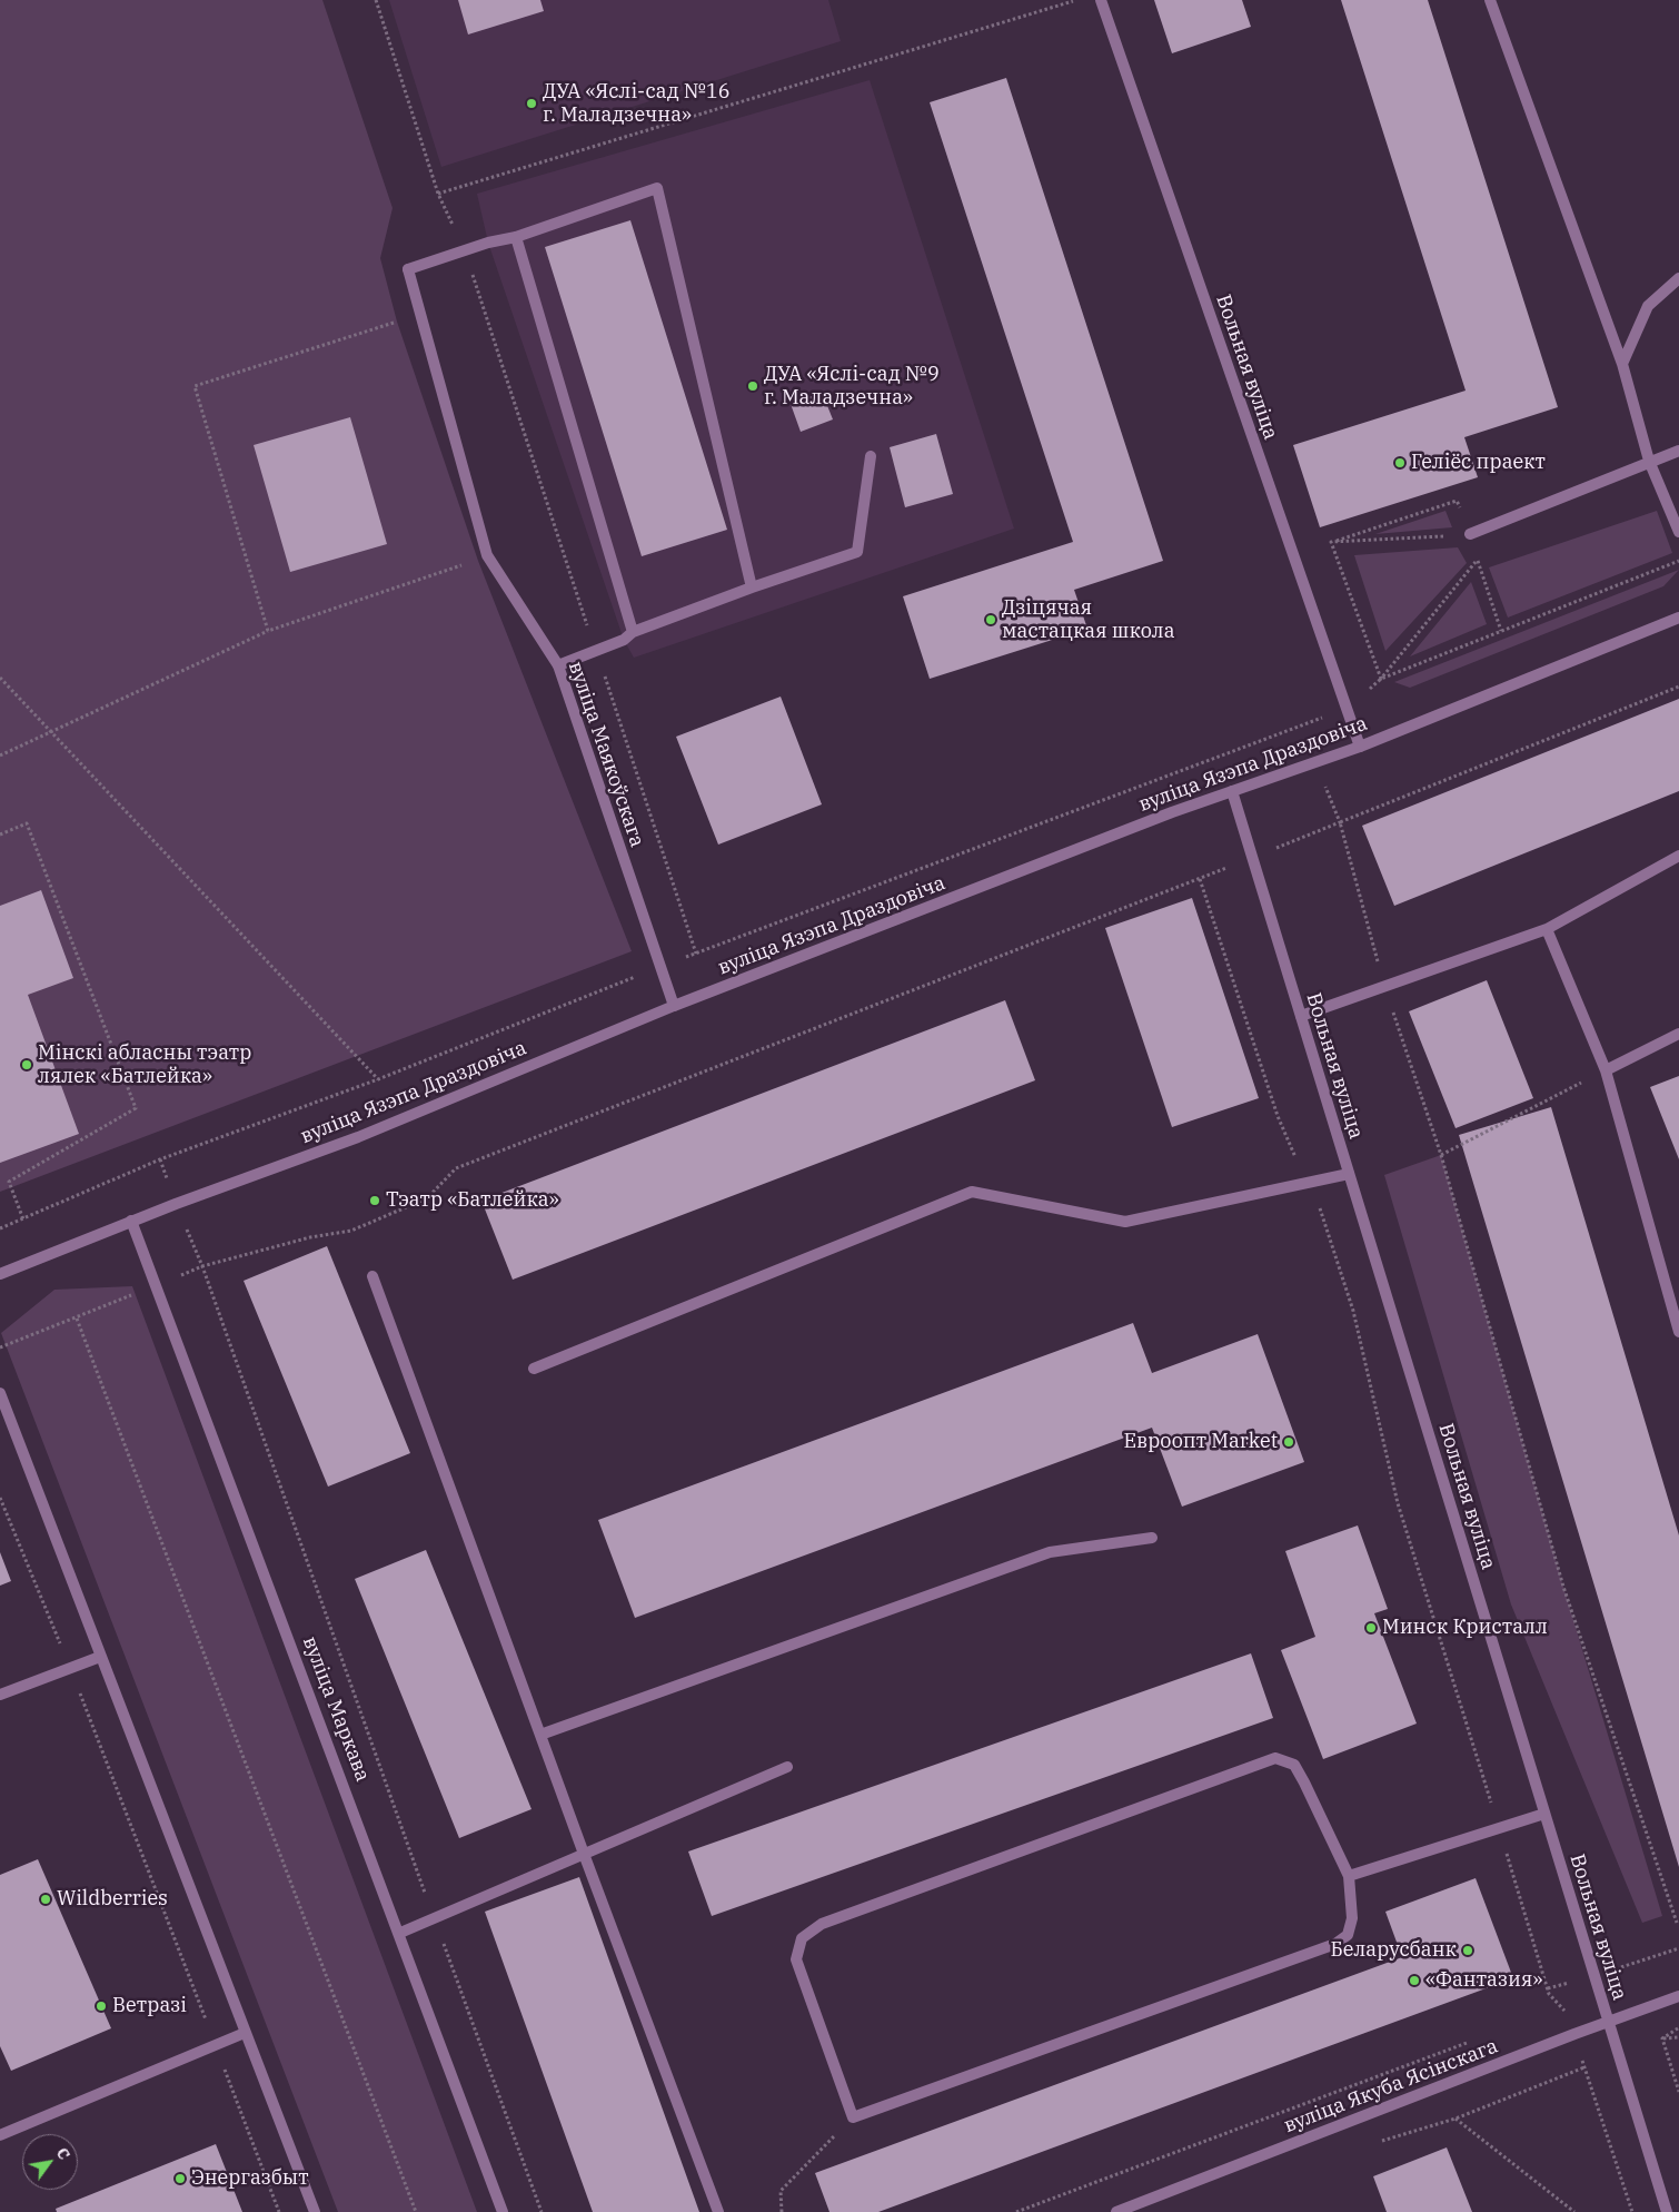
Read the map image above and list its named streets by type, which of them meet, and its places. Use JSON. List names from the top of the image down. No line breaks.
{"streets":{"street":["Вольная вуліца","вуліца Маякоўскага","вуліца Язэпа Драздовіча","вуліца Маркава","вуліца Якуба Ясінскага"]},"crossings":[["Вольная вуліца","вуліца Язэпа Драздовіча"],["Вольная вуліца","вуліца Якуба Ясінскага"],["вуліца Маякоўскага","вуліца Язэпа Драздовіча"],["вуліца Язэпа Драздовіча","вуліца Маркава"]],"places":["ДУА «Яслі-сад №16 г. Маладзечна»","ДУА «Яслі-сад №9 г. Маладзечна»","Геліёс праект","Дзіцячая мастацкая школа","Мінскі абласны тэатр лялек «Батлейка»","Тэатр «Батлейка»","Евроопт Market","Минск Кристалл","Wildberries","Беларусбанк","«Фантазия»","Ветразі","Энергазбыт"],"north":"top right"}
